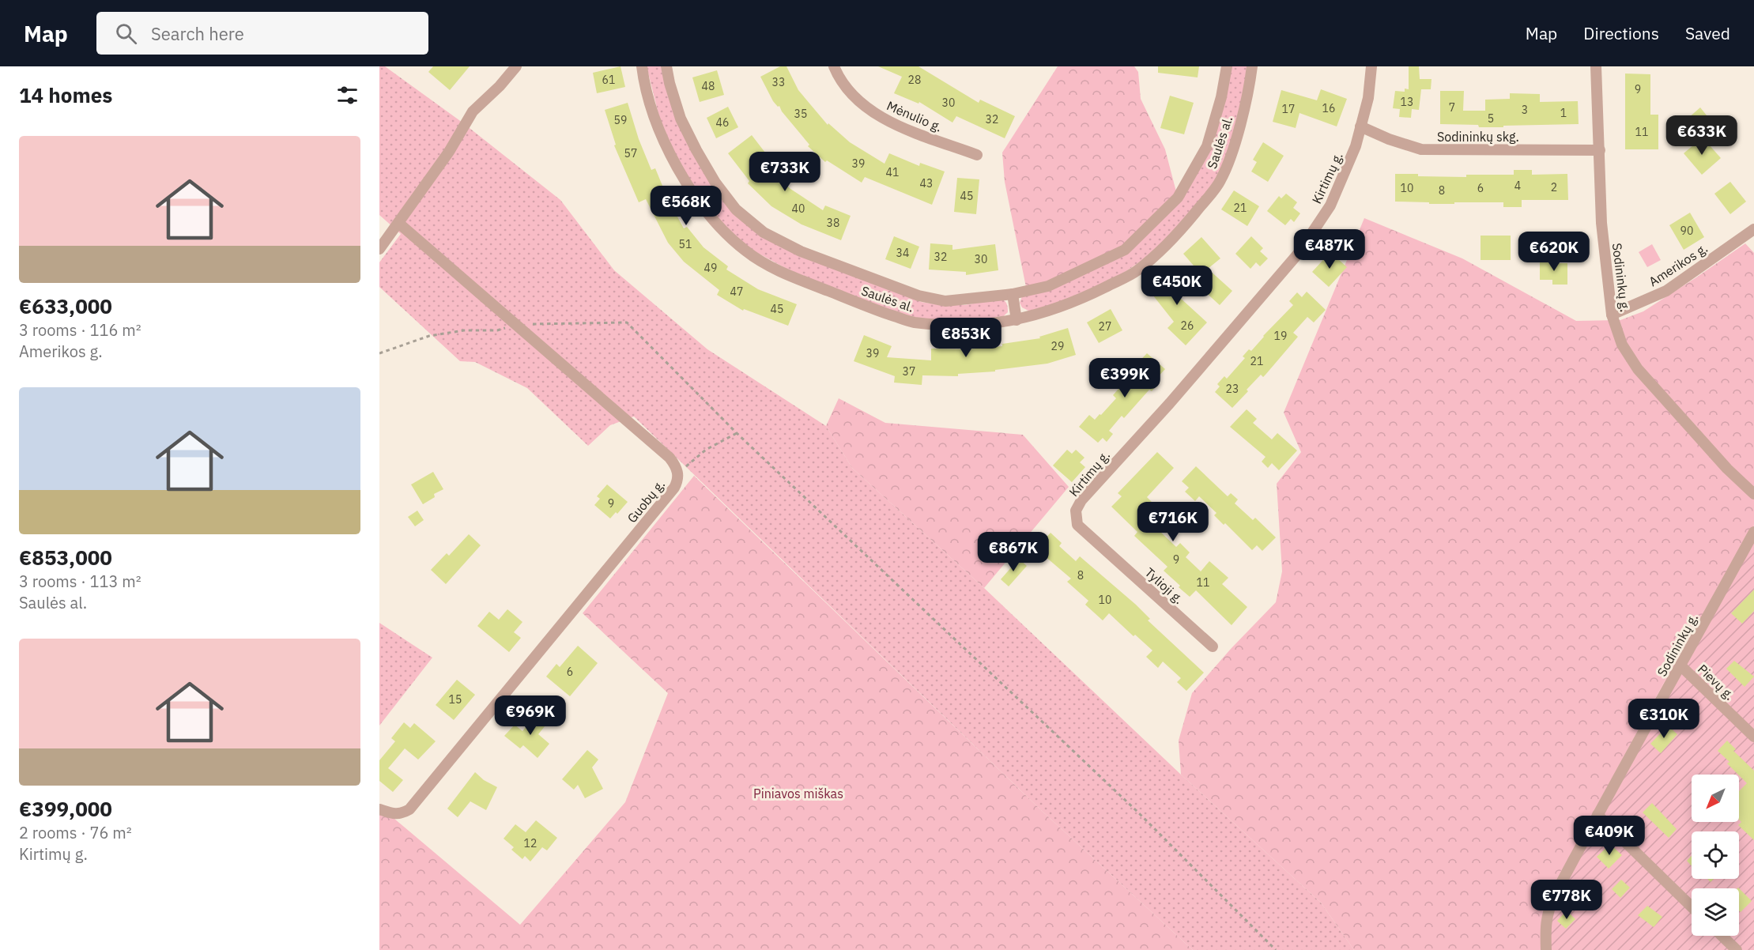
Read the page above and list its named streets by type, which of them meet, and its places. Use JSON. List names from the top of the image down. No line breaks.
{"streets":{"street":["Mėnulio g.","Sodininkų skg.","Saulės al.","Kirtimų g.","Amerikos g.","Sodininkų g.","Guobų g.","Tylioji g.","Pievų g."]},"crossings":[["Sodininkų skg.","Kirtimų g."],["Sodininkų skg.","Sodininkų g."],["Kirtimų g.","Tylioji g."],["Amerikos g.","Sodininkų g."],["Sodininkų g.","Pievų g."]],"parks":["Piniavos miškas"],"house_numbers":["61","28","33","48","9","13","30","7","16","17","3","1","35","5","32","59","46","11","57","39","41","43","4","2","10","6","8","45","21","40","38","90","51","34","32","30","49","47","45","26","27","19","29","39","21","37","23","9","9","8","11","10","6","15","12"],"north":"bottom left","page":{"header":"Map","search":"Search here","nav":["Map","Directions","Saved"],"heading":"14 homes","price":["€633K","€733K","€568K","€487K","€620K","€450K","€853K","€399K","€716K","€867K","€969K","€310K","€409K","€778K"],"list":[{"name":"€633,000","note":"3 rooms · 116 m² · Amerikos g."},{"name":"€853,000","note":"3 rooms · 113 m² · Saulės al."},{"name":"€399,000","note":"2 rooms · 76 m² · Kirtimų g."}]}}
